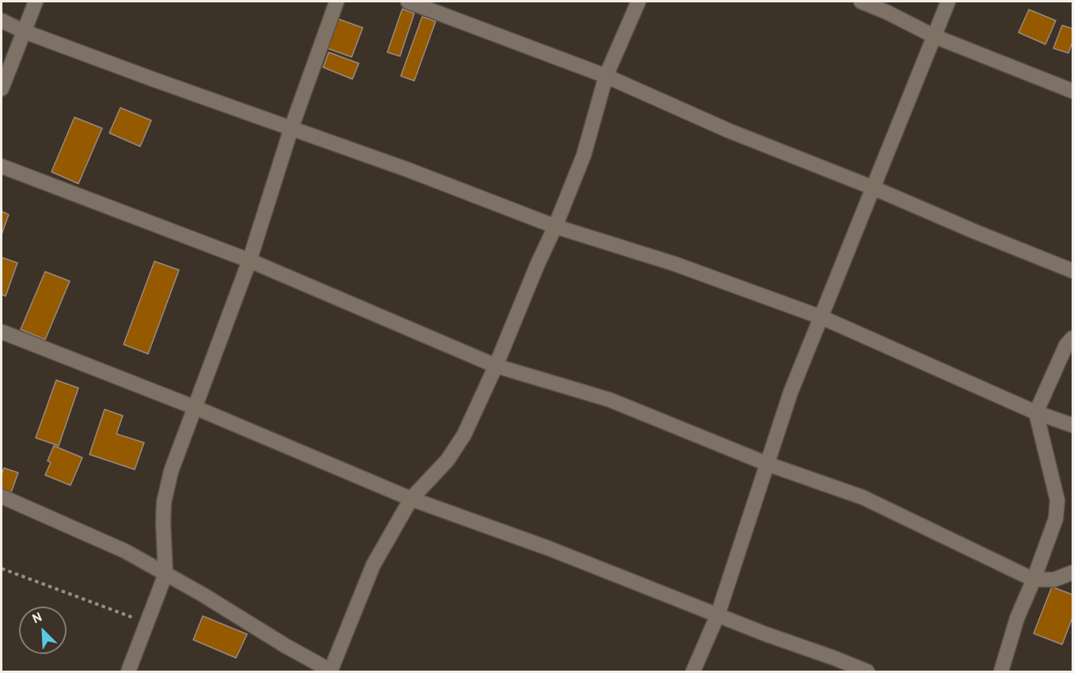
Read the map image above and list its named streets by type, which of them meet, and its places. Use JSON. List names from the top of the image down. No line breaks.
{"north":"top left"}
